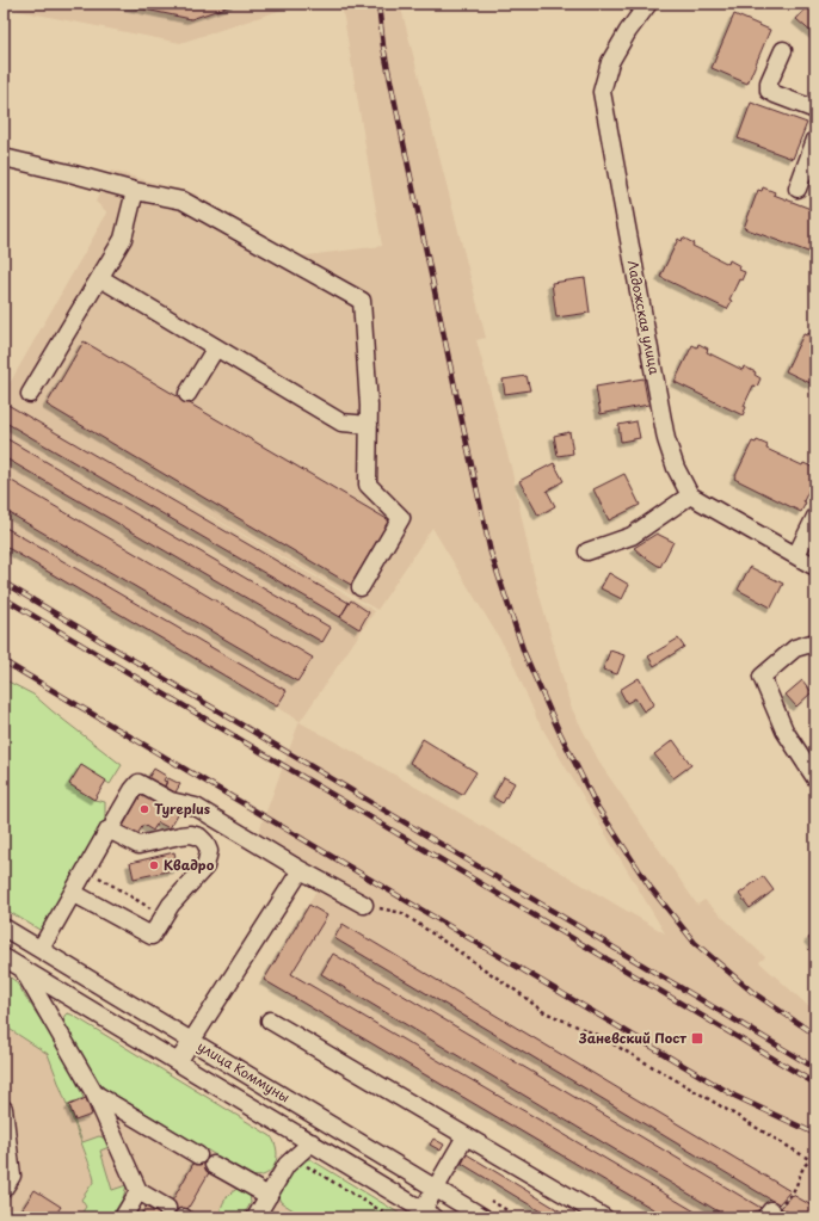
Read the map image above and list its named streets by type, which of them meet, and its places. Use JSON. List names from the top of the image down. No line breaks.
{"streets":{"street":["Ладожская улица","улица Коммуны"]},"places":{"other":["Tyreplus","Квадро"],"transit":["Заневский Пост"]}}
